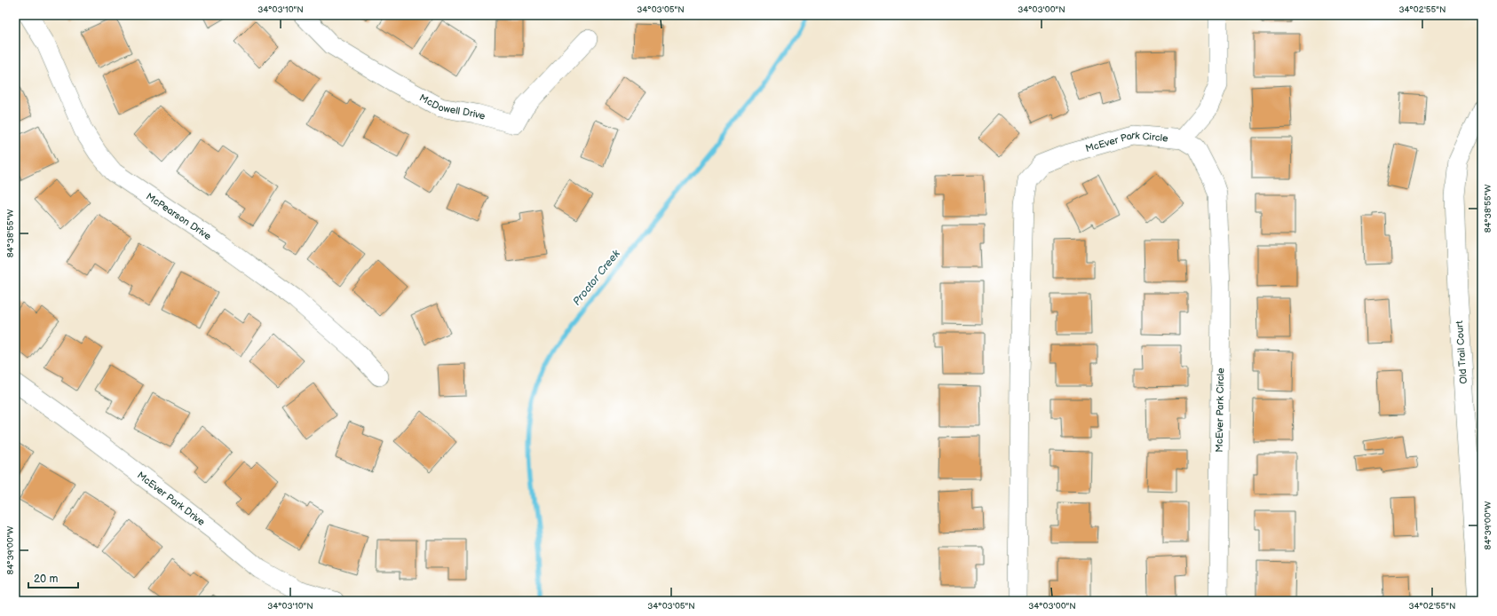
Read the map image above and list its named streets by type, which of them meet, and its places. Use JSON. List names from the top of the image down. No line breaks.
{"streets":{"street":["McDowell Drive","McEver Park Circle","McPearson Drive","Old Trail Court","McEver Park Drive"]},"water":["Proctor Creek"],"scale_bar":"20 m","coordinates":["34°03'10\"N","34°03'05\"N","34°03'00\"N","34°02'55\"N","84°38'55\"W","84°39'00\"W"]}
